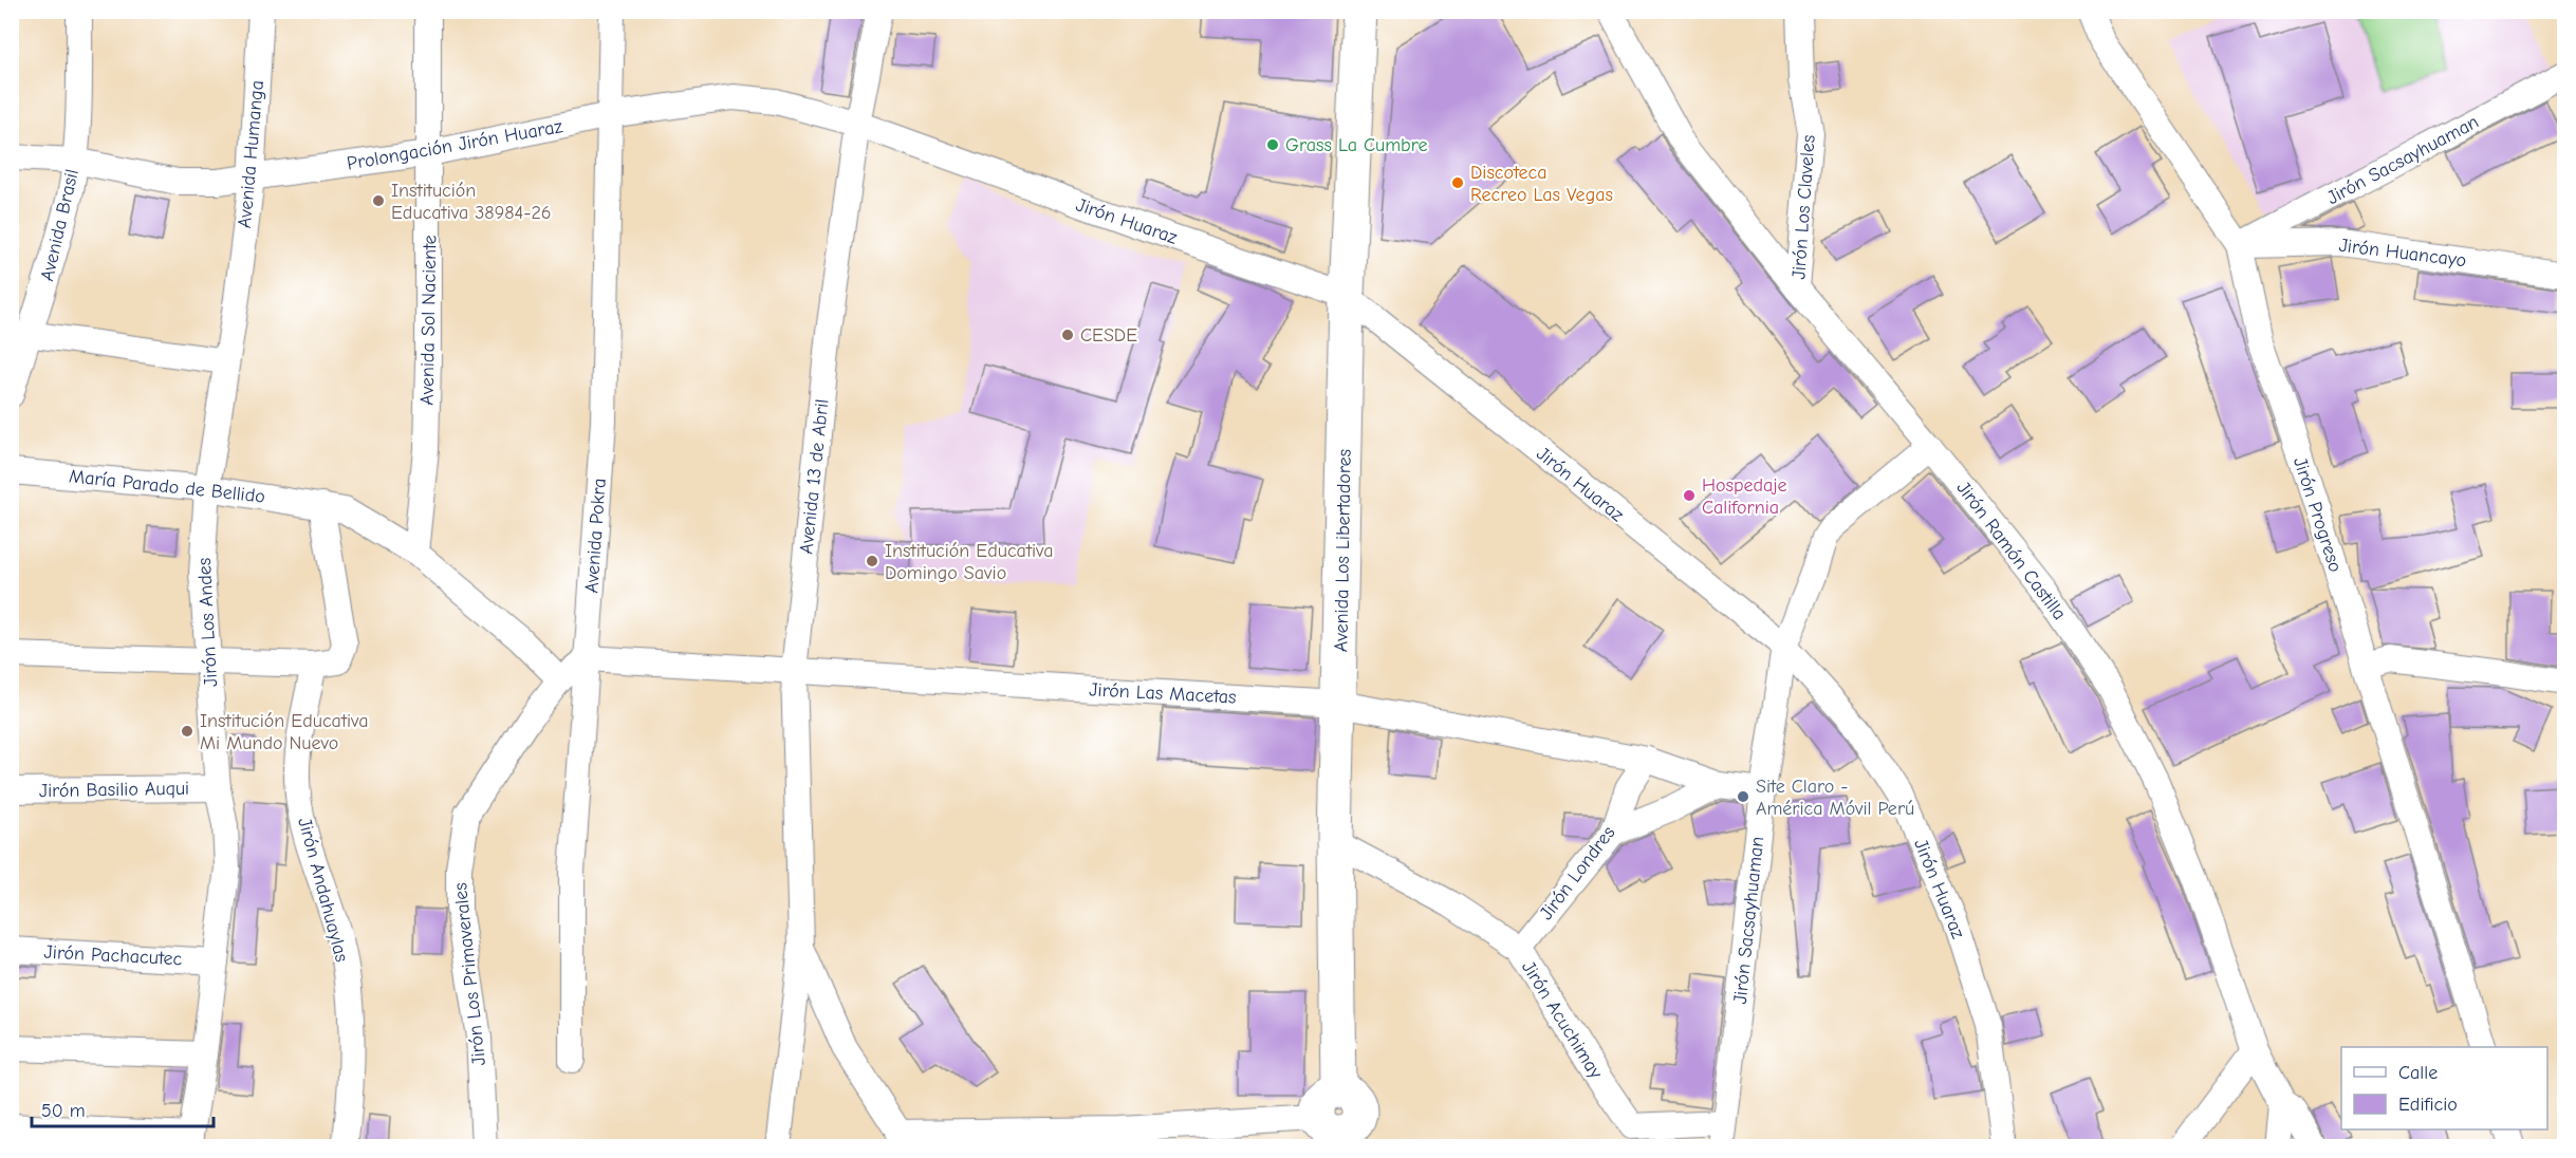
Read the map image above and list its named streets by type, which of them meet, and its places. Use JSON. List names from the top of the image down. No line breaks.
{"streets":{"street":["Prolongación Jirón Huaraz","Avenida Humanga","Jirón Sacsayhuaman","Jirón Los Claveles","Jirón Huaraz","Avenida Brasil","Jirón Huancayo","Avenida Sol Naciente","Avenida 13 de Abril","María Parado de Bellido","Jirón Progreso","Avenida Pokra","Avenida Los Libertadores","Jirón Ramón Castilla","Jirón Los Andes","Jirón Las Macetas","Jirón Basilio Auqui","Jirón Londres","Jirón Andahuaylas","Jirón Pachacutec","Jirón Los Primaverales","Jirón Acuchimay"]},"crossings":[["Prolongación Jirón Huaraz","Avenida Humanga"],["Prolongación Jirón Huaraz","Jirón Huaraz"],["Prolongación Jirón Huaraz","Avenida Brasil"],["Prolongación Jirón Huaraz","Avenida Sol Naciente"],["Prolongación Jirón Huaraz","Avenida 13 de Abril"],["Prolongación Jirón Huaraz","Avenida Pokra"],["Avenida Humanga","Jirón Los Andes"],["Jirón Sacsayhuaman","Jirón Huaraz"],["Jirón Sacsayhuaman","Jirón Huancayo"],["Jirón Sacsayhuaman","Jirón Progreso"],["Jirón Sacsayhuaman","Jirón Ramón Castilla"],["Jirón Sacsayhuaman","Jirón Las Macetas"],["Jirón Sacsayhuaman","Jirón Acuchimay"],["Jirón Los Claveles","Jirón Ramón Castilla"],["Jirón Huaraz","Avenida 13 de Abril"],["Jirón Huaraz","Avenida Los Libertadores"],["Jirón Huancayo","Jirón Progreso"],["Avenida Sol Naciente","María Parado de Bellido"],["Avenida 13 de Abril","Jirón Las Macetas"],["María Parado de Bellido","Jirón Los Andes"],["María Parado de Bellido","Jirón Los Primaverales"],["Avenida Pokra","Jirón Las Macetas"],["Avenida Los Libertadores","Jirón Las Macetas"],["Avenida Los Libertadores","Jirón Acuchimay"],["Jirón Los Andes","Jirón Basilio Auqui"],["Jirón Los Andes","Jirón Pachacutec"],["Jirón Las Macetas","Jirón Londres"],["Jirón Londres","Jirón Acuchimay"]],"places":["Grass La Cumbre","Discoteca Recreo Las Vegas","Institución Educativa 38984-26","CESDE","Hospedaje California","Institución Educativa Domingo Savio","Institución Educativa Mi Mundo Nuevo","Site Claro - América Móvil Perú"],"legend":["Calle","Edificio"],"scale_bar":"50 m"}
